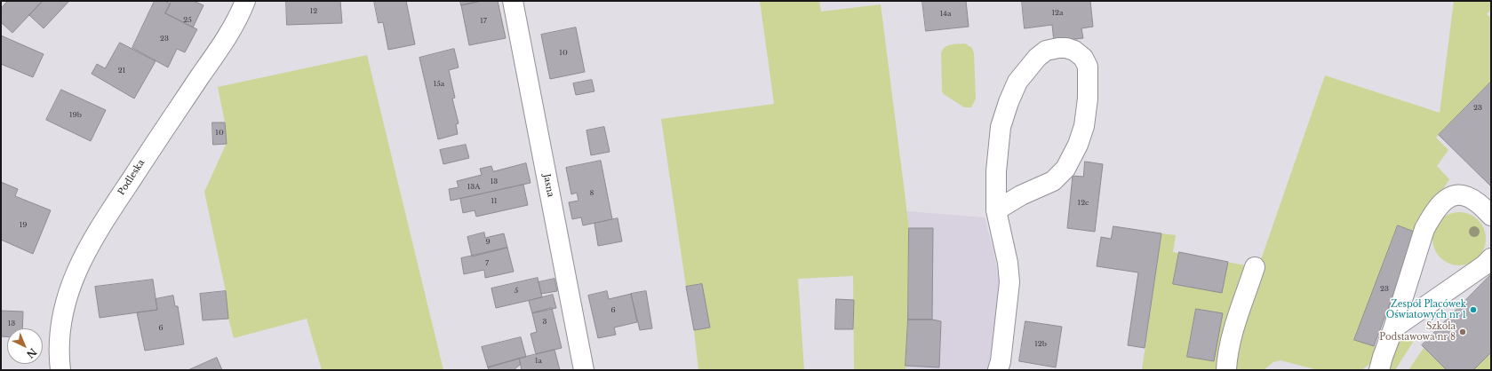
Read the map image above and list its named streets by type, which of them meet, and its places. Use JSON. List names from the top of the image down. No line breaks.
{"streets":{"street":["Podleska","Jasna"]},"places":["Zespół Placówek Oświatowych nr 1","Szkoła Podstawowa nr 8"],"house_numbers":["12","12a","14a","25","17","23","10","21","15a","23","19b","10","13","13A","8","11","12c","19","9","7","23","5","6","3","13","6","12b","1a"],"north":"bottom right"}
